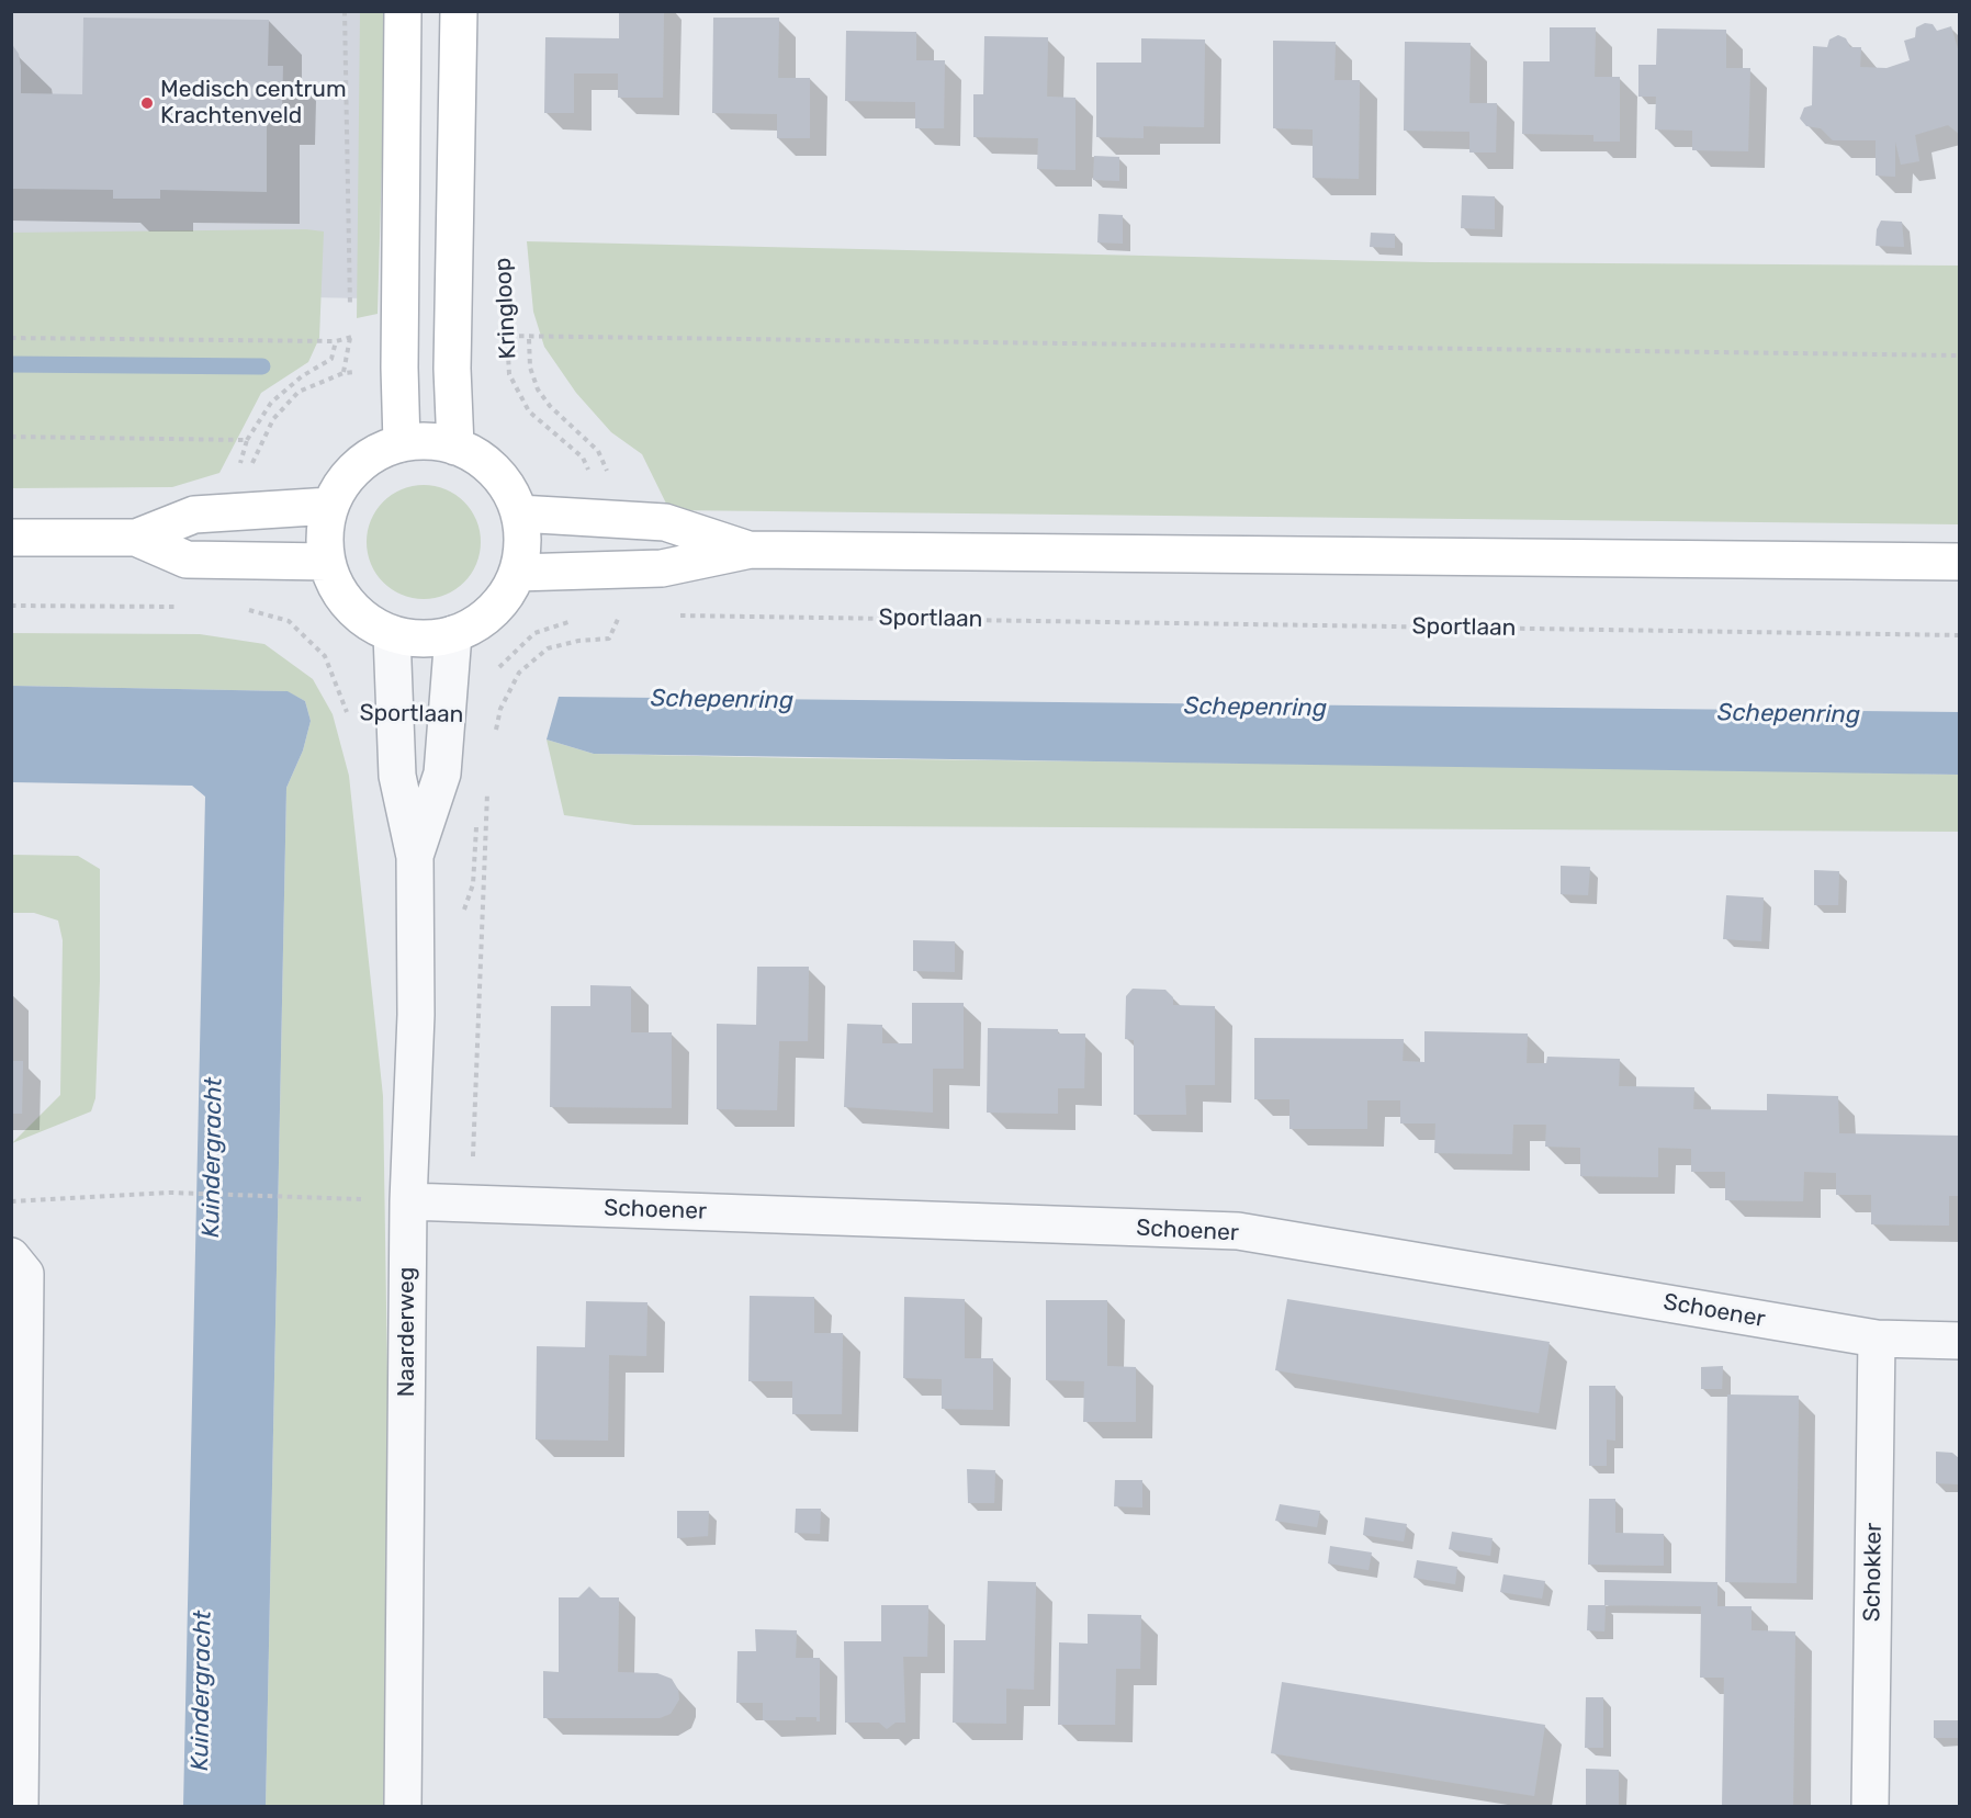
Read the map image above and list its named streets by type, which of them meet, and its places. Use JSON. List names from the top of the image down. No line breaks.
{"streets":{"street":["Schoener","Naarderweg","Schokker"],"path":["Kringloop","Sportlaan"]},"crossings":[["Sportlaan","Naarderweg"],["Schoener","Naarderweg"],["Schoener","Schokker"]],"water":["Schepenring","Kuindergracht"],"places":["Medisch centrum Krachtenveld"]}
